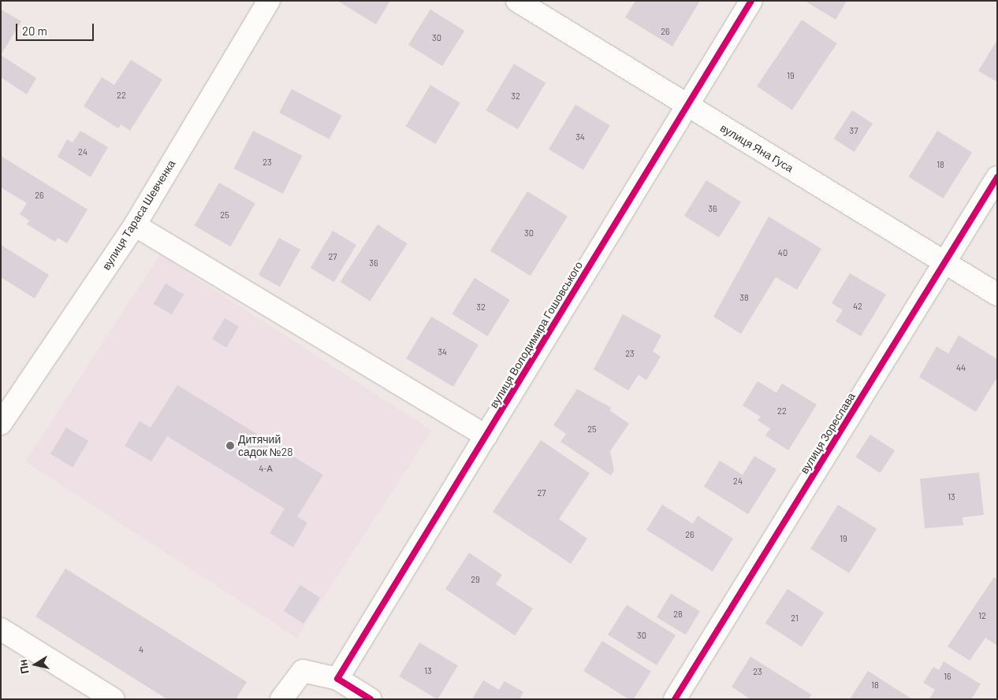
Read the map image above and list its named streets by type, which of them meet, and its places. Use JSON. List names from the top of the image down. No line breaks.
{"streets":{"street":["вулиця Яна Гуса","вулиця Тараса Шевченка","вулиця Володимира Гошовського","вулиця Зореслава"]},"crossings":[["вулиця Яна Гуса","вулиця Володимира Гошовського"],["вулиця Яна Гуса","вулиця Зореслава"]],"places":["Дитячий садок №28"],"house_numbers":["26","30","19","22","32","37","34","24","23","18","26","36","25","30","40","27","36","38","42","32","34","23","44","22","25","4-А","24","27","13","26","19","29","28","12","21","30","4","13","23","16","18"],"scale_bar":"20 m","north":"left"}
